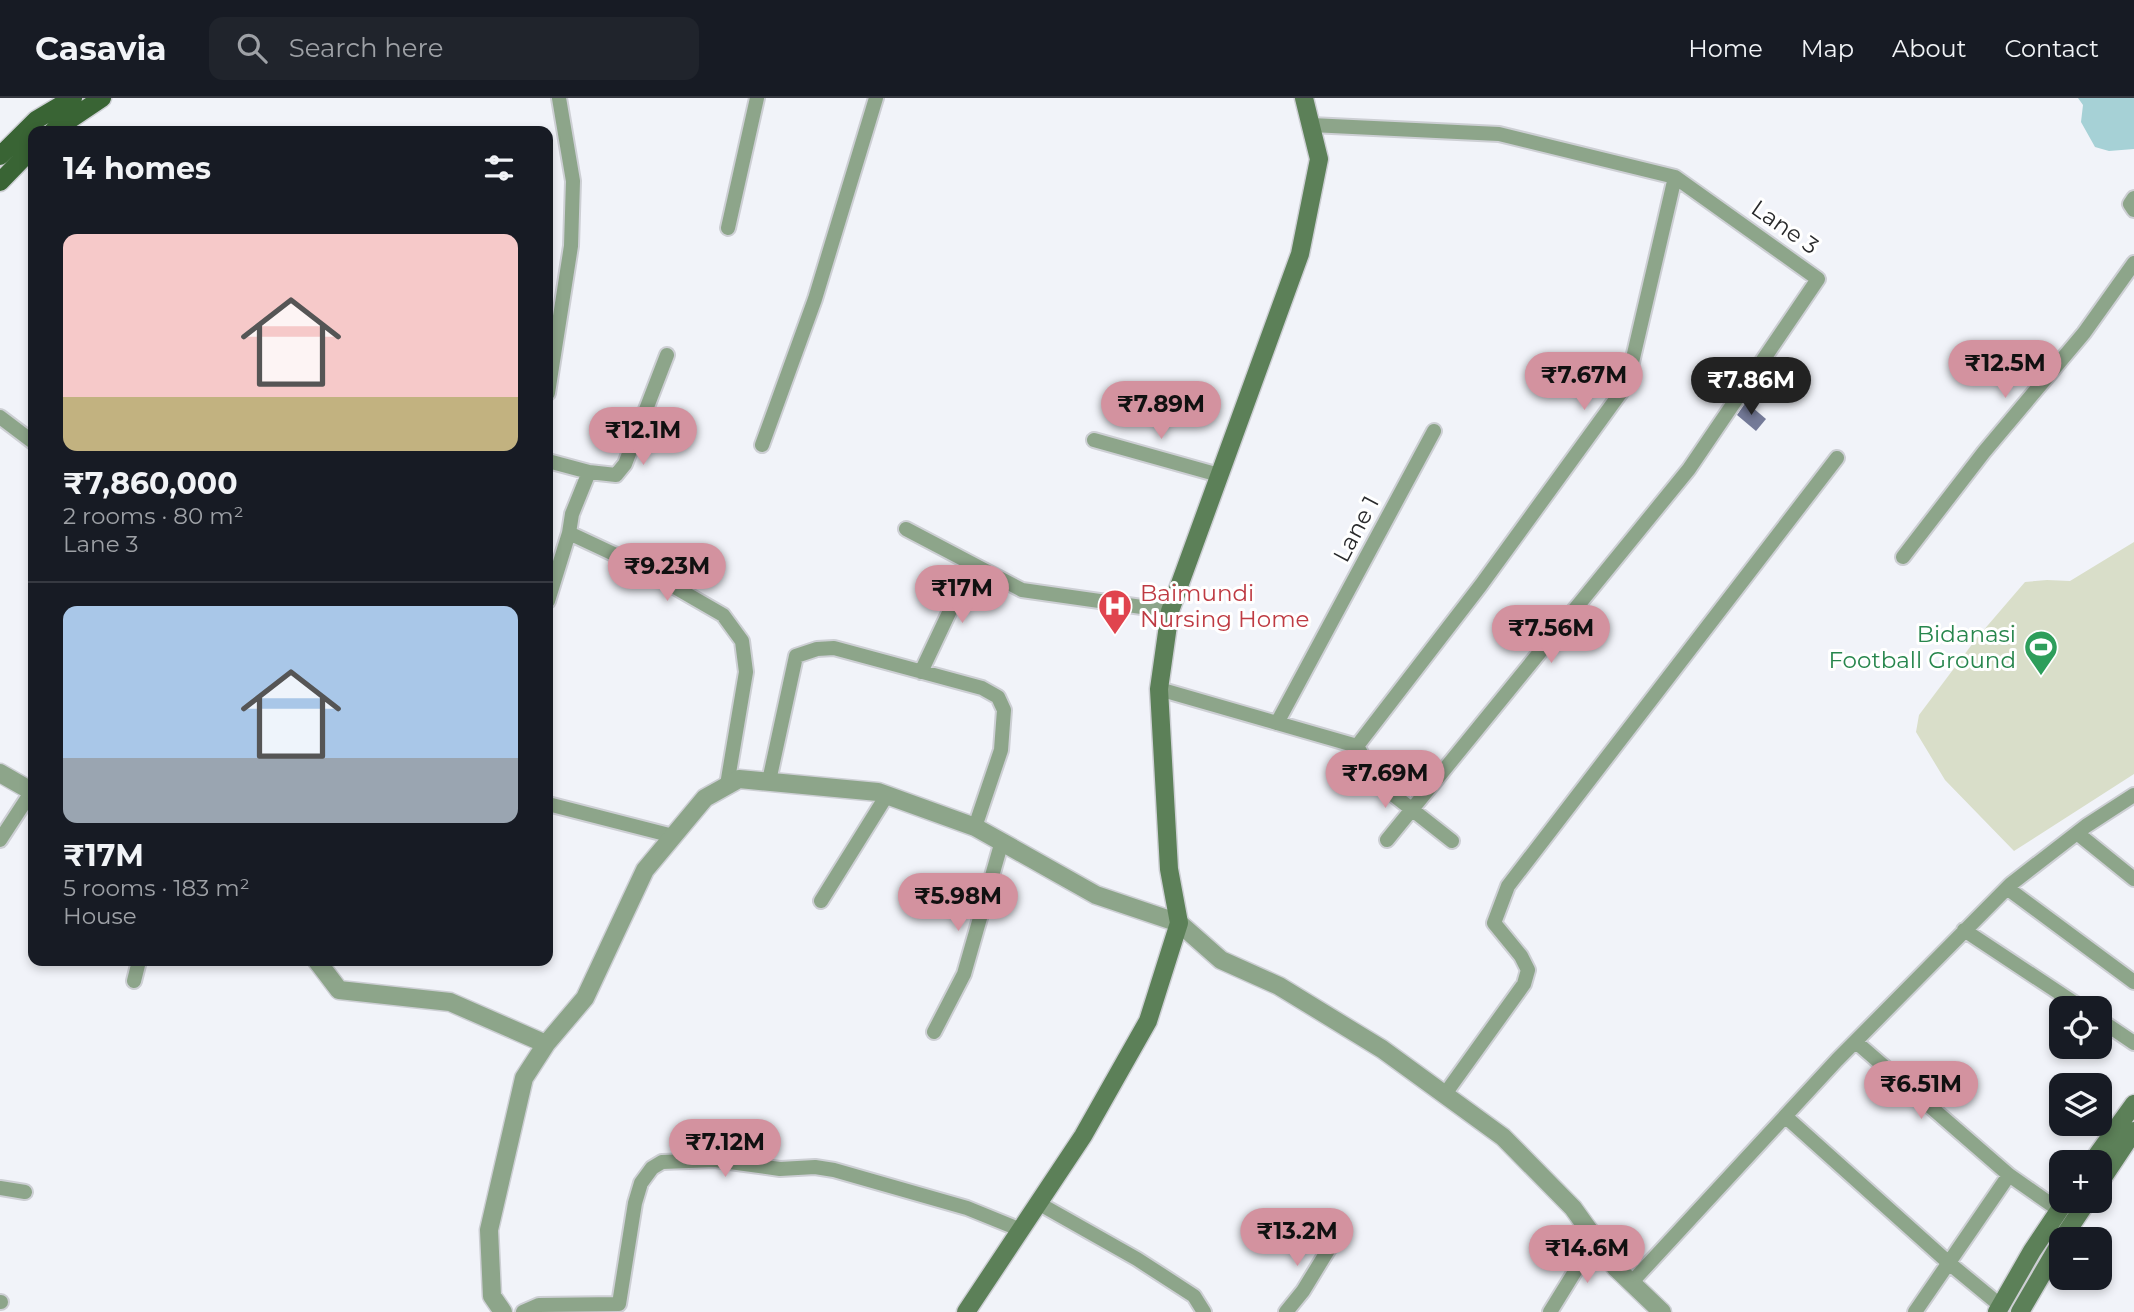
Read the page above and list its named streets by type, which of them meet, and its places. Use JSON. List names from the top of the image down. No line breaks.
{"streets":{"street":["Lane 3","Lane 1"]},"places":{"hospital":["Baimundi Nursing Home"],"sports":["Bidanasi Football Ground"]},"page":{"header":"Casavia","search":"Search here","nav":["Home","Map","About","Contact"],"heading":"14 homes","list":[{"name":"₹7,860,000","note":"2 rooms · 80 m² · Lane 3"},{"name":"₹17M","note":"5 rooms · 183 m² · House"}],"price":["₹12.5M","₹7.67M","₹7.86M","₹7.89M","₹12.1M","₹9.23M","₹17M","₹7.56M","₹7.69M","₹5.98M","₹6.51M","₹7.12M","₹13.2M","₹14.6M"],"map_buttons":["+","−"]}}
